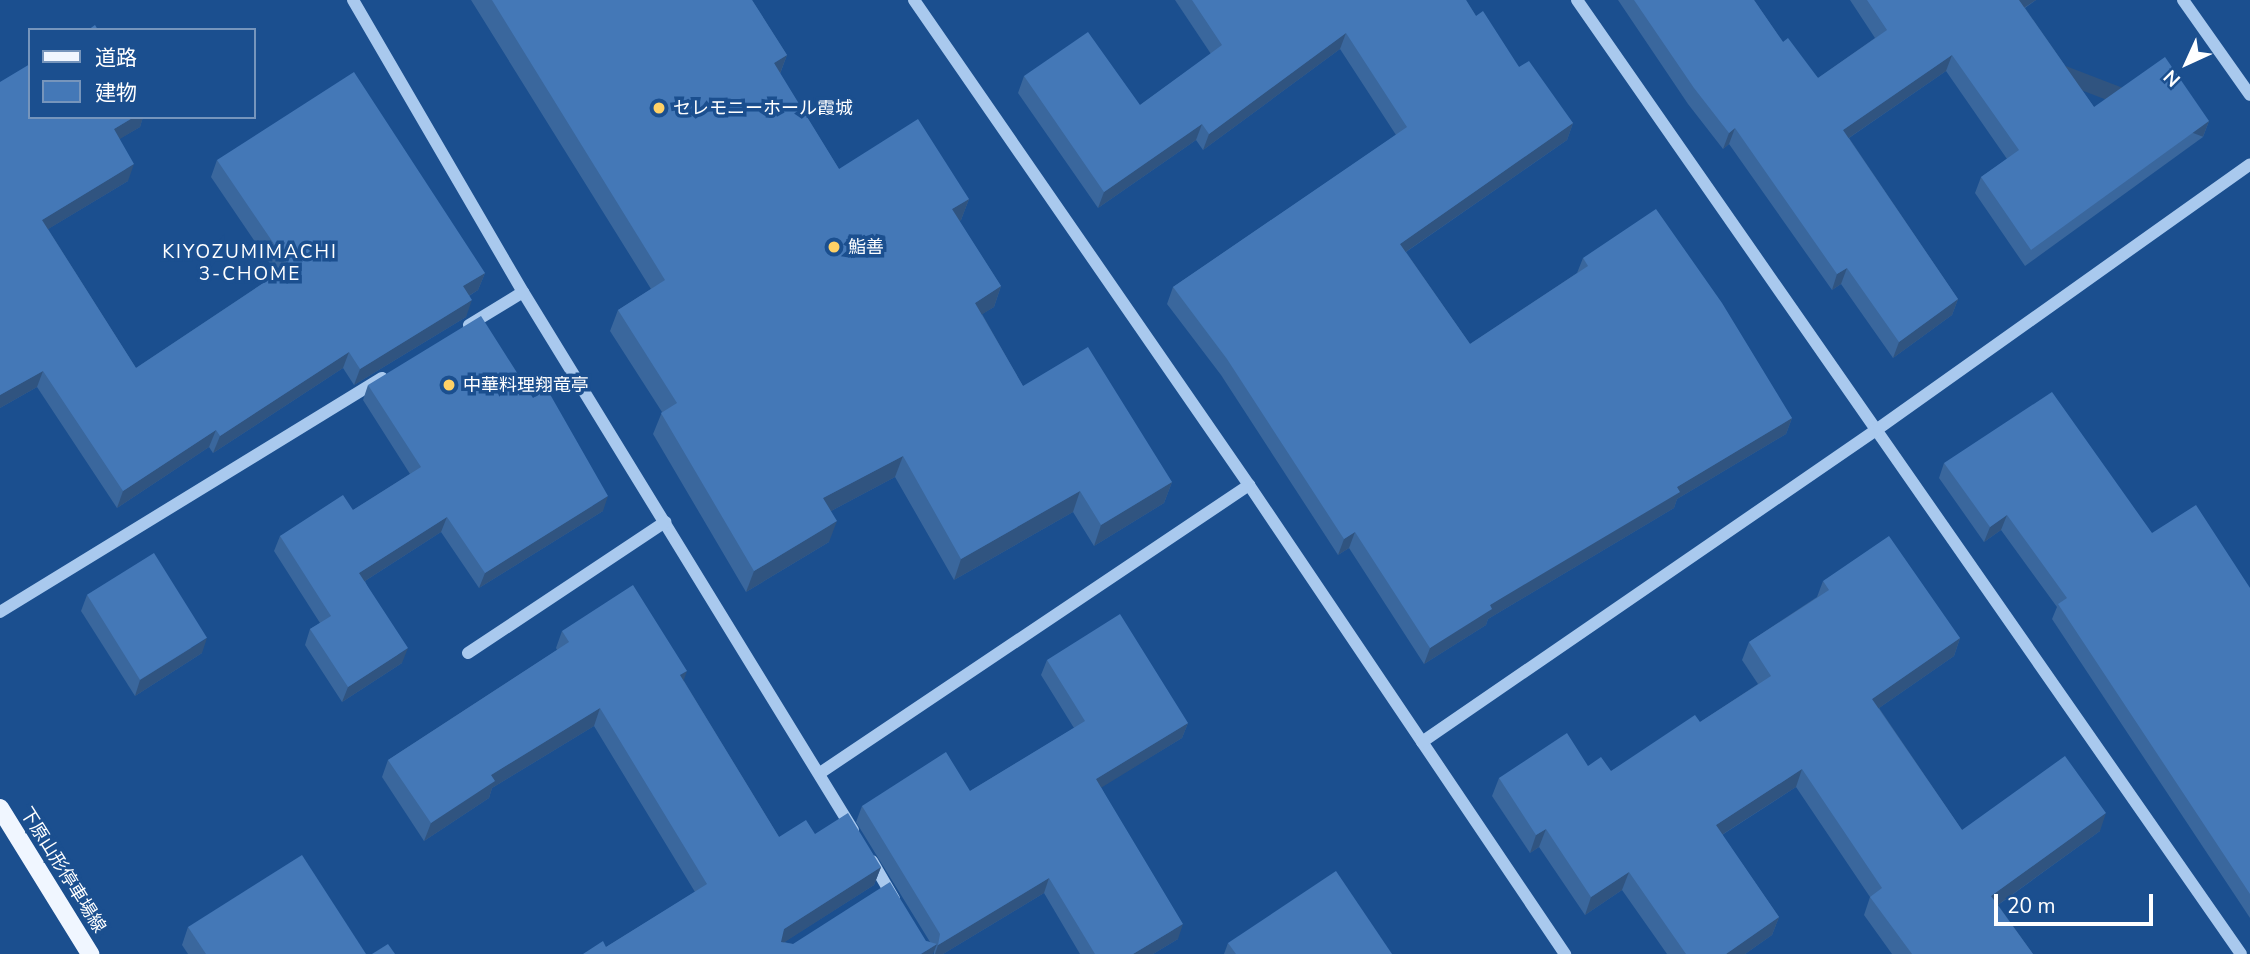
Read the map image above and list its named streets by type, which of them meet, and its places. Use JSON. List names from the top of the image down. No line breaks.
{"streets":{"main road":["下原山形停車場線"]},"districts":["KIYOZUMIMACHI 3-CHOME"],"places":["セレモニーホール霞城","鮨善","中華料理翔竜亭"],"legend":["道路","建物"],"scale_bar":"20 m","north":"bottom left"}
